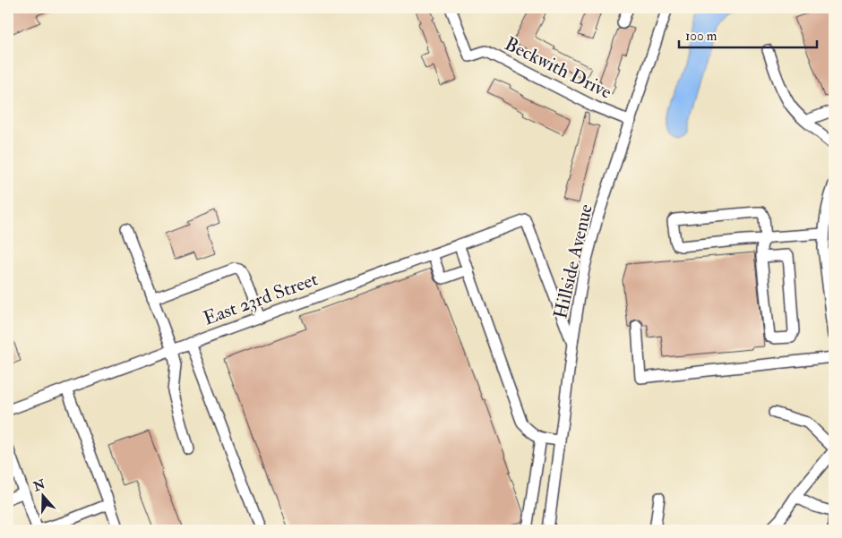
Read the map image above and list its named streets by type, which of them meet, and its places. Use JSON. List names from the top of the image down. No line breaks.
{"streets":{"street":["Beckwith Drive","Hillside Avenue","East 23rd Street"]},"crossings":[["Beckwith Drive","Hillside Avenue"],["Hillside Avenue","East 23rd Street"]],"scale_bar":"100 m","north":"top"}
